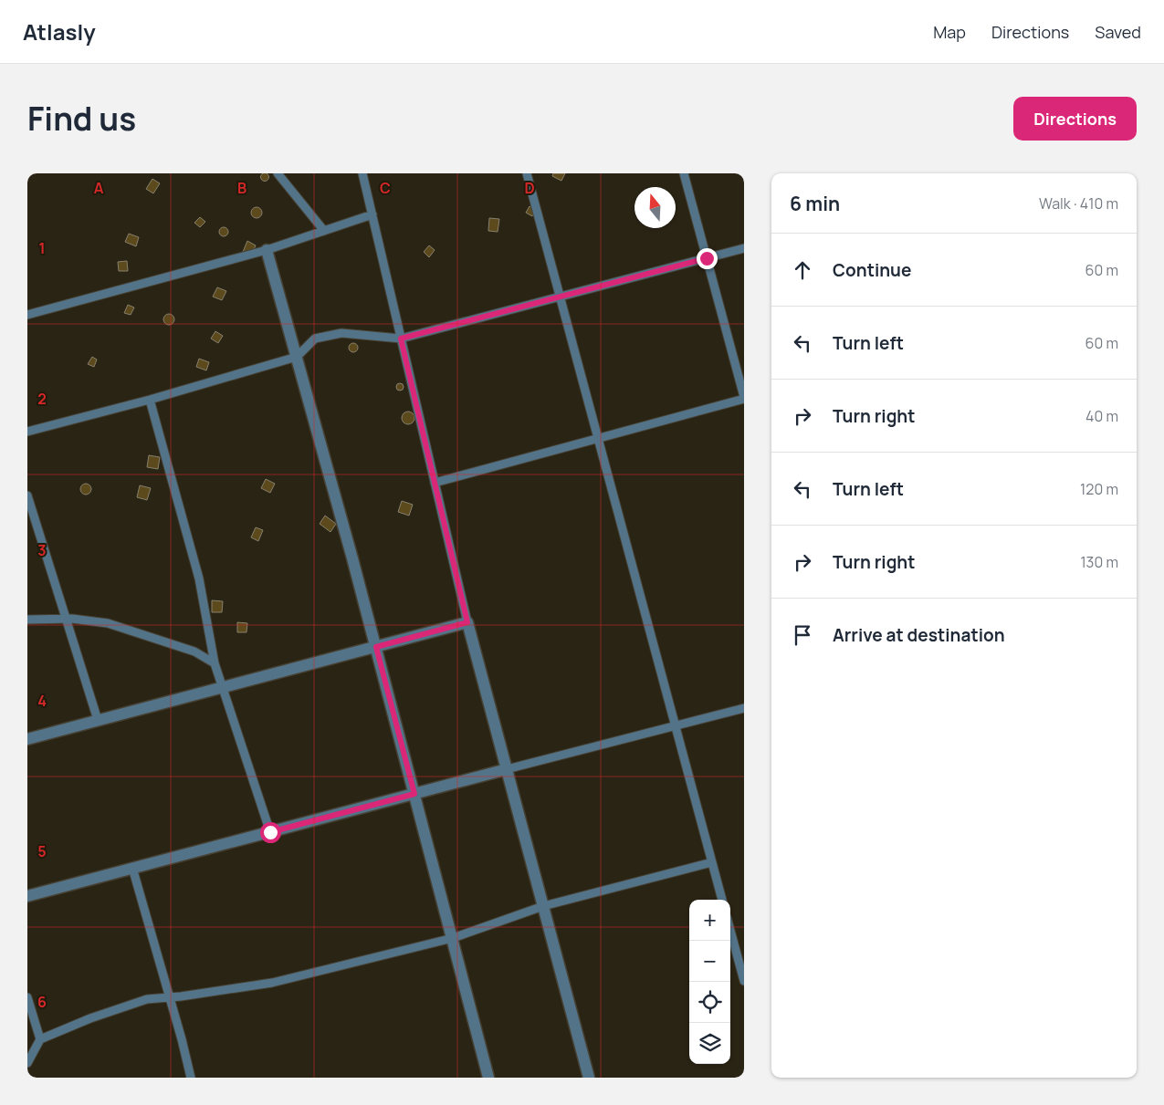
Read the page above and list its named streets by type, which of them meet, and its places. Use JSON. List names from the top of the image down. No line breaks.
{"north":"top","page":{"header":"Atlasly","nav":["Map","Directions","Saved"],"title":"Find us","buttons":"Directions","heading":["6 min","Walk · 410 m"],"list":[["Continue","60 m"],["Turn left","60 m"],["Turn right","40 m"],["Turn left","120 m"],["Turn right","130 m"],"Arrive at destination"],"map_buttons":["+","−"]},"grid":{"columns":["A","B","C","D"],"rows":["1","2","3","4","5","6"]}}
